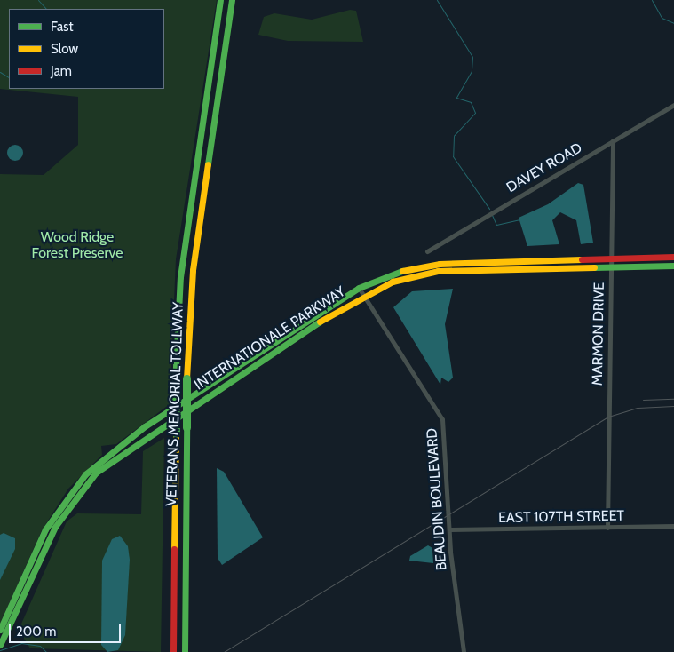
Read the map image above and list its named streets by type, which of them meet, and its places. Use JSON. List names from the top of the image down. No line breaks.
{"streets":{"main road":["INTERNATIONALE PARKWAY","VETERANS MEMORIAL TOLLWAY"],"street":["DAVEY ROAD","MARMON DRIVE","BEAUDIN BOULEVARD","EAST 107TH STREET"]},"crossings":[["DAVEY ROAD","MARMON DRIVE"],["MARMON DRIVE","INTERNATIONALE PARKWAY"],["MARMON DRIVE","EAST 107TH STREET"],["INTERNATIONALE PARKWAY","BEAUDIN BOULEVARD"],["BEAUDIN BOULEVARD","EAST 107TH STREET"]],"parks":["Wood Ridge Forest Preserve"],"legend":["Fast","Slow","Jam"],"scale_bar":"200 m"}
